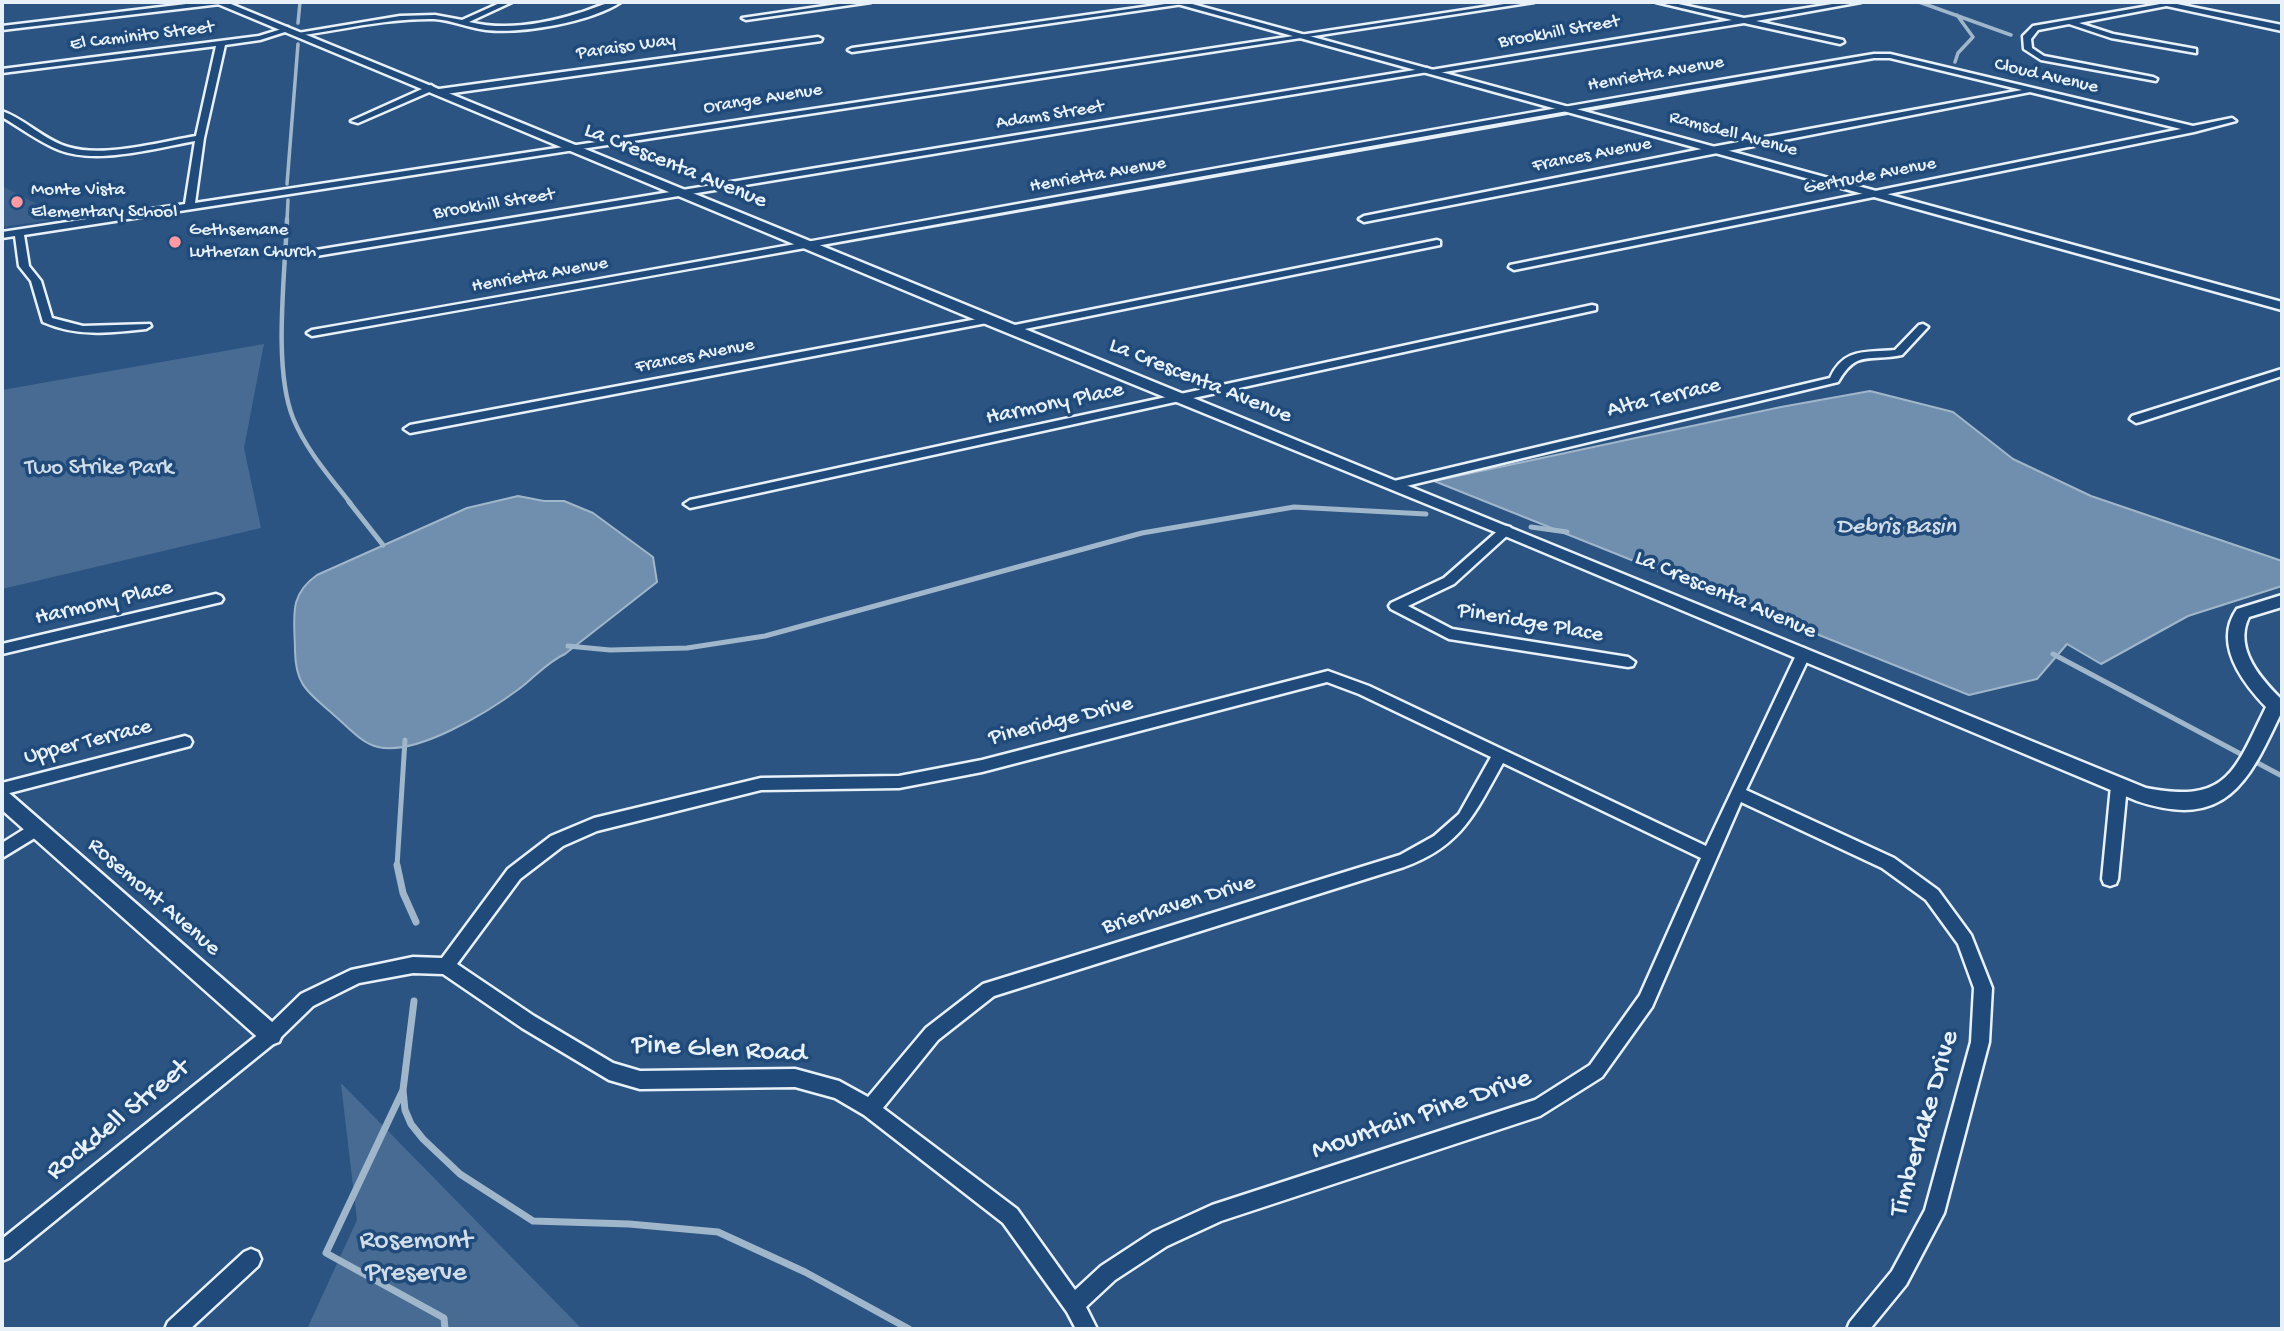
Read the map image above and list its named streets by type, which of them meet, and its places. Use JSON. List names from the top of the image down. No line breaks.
{"streets":{"street":["Brookhill Street","El Caminito Street","Paraiso Way","Henrietta Avenue","Cloud Avenue","Orange Avenue","Adams Street","Ramsdell Avenue","Frances Avenue","La Crescenta Avenue","Gertrude Avenue","Alta Terrace","Harmony Place","Pineridge Place","Pineridge Drive","Upper Terrace","Rosemont Avenue","Brierhaven Drive","Pine Glen Road","Mountain Pine Drive","Rockdell Street","Timberlake Drive"]},"crossings":[["Brookhill Street","Adams Street"],["Brookhill Street","Ramsdell Avenue"],["Brookhill Street","La Crescenta Avenue"],["El Caminito Street","La Crescenta Avenue"],["Paraiso Way","La Crescenta Avenue"],["Henrietta Avenue","Cloud Avenue"],["Henrietta Avenue","Ramsdell Avenue"],["Henrietta Avenue","La Crescenta Avenue"],["Cloud Avenue","Frances Avenue"],["Cloud Avenue","Gertrude Avenue"],["Orange Avenue","Ramsdell Avenue"],["Orange Avenue","La Crescenta Avenue"],["Adams Street","Ramsdell Avenue"],["Adams Street","La Crescenta Avenue"],["Ramsdell Avenue","Frances Avenue"],["Ramsdell Avenue","Gertrude Avenue"],["Frances Avenue","La Crescenta Avenue"],["La Crescenta Avenue","Alta Terrace"],["La Crescenta Avenue","Harmony Place"],["La Crescenta Avenue","Pineridge Place"],["La Crescenta Avenue","Mountain Pine Drive"],["Pineridge Drive","Brierhaven Drive"],["Pineridge Drive","Pine Glen Road"],["Pineridge Drive","Mountain Pine Drive"],["Pineridge Drive","Rockdell Street"],["Rosemont Avenue","Rockdell Street"],["Brierhaven Drive","Pine Glen Road"],["Pine Glen Road","Mountain Pine Drive"],["Pine Glen Road","Rockdell Street"],["Mountain Pine Drive","Timberlake Drive"]],"water":["Debris Basin"],"parks":["Two Strike Park","Rosemont Preserve"],"places":["Monte Vista Elementary School","Gethsemane Lutheran Church"]}
